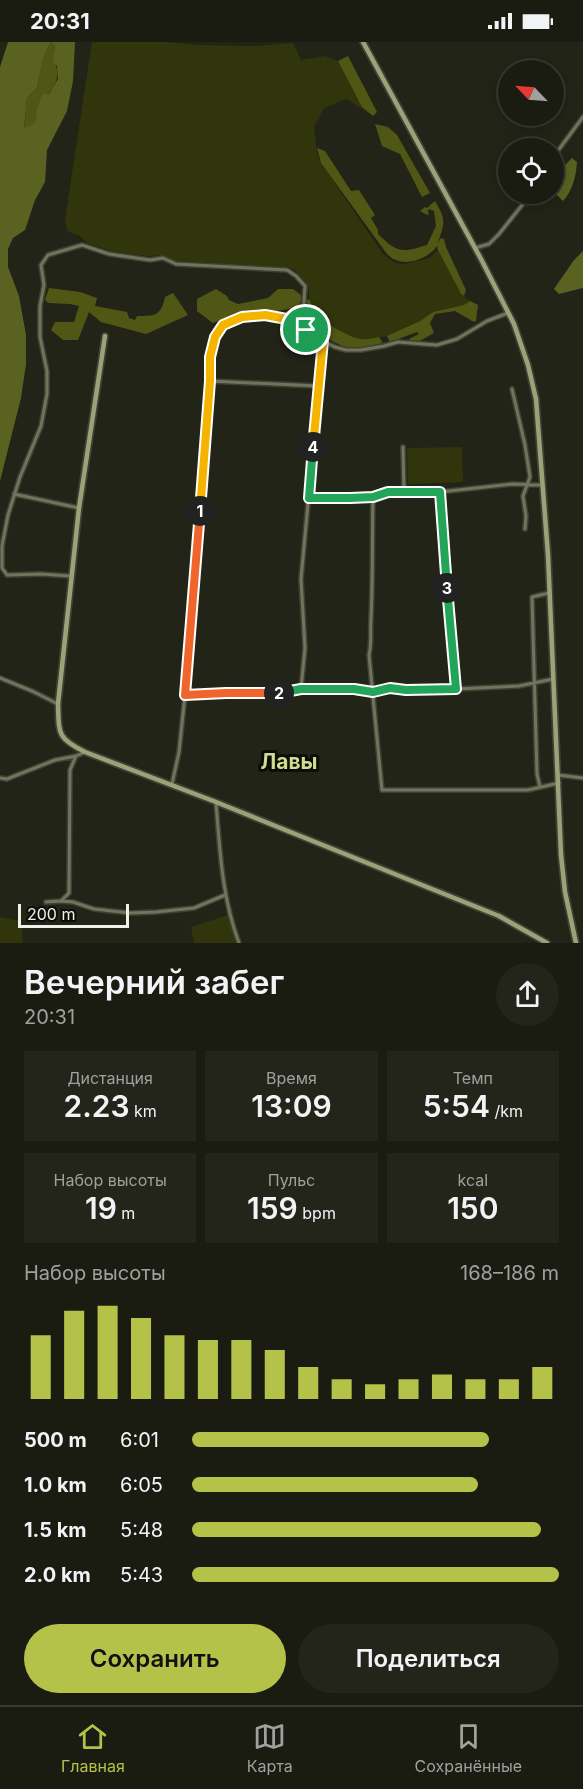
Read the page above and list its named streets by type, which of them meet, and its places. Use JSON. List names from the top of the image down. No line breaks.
{"districts":["Лавы"],"scale_bar":"200 m","north":"top left","page":{"status":"20:31","pins":["4","1","3","2"],"scale":"200 m","heading":["Вечерний забег","20:31"],"stats":[["Дистанция","2.23 km"],["Время","13:09"],["Темп","5:54 /km"],["Набор высоты","19 m"],["Пульс","159 bpm"],["kcal","150"]],"chart":["Набор высоты","168–186 m"],"list":[{"name":"500 m","note":"6:01"},{"name":"1.0 km","note":"6:05"},{"name":"1.5 km","note":"5:48"},{"name":"2.0 km","note":"5:43"}],"buttons":["Сохранить","Поделиться"],"tabs":["Главная","Карта","Сохранённые"]}}
